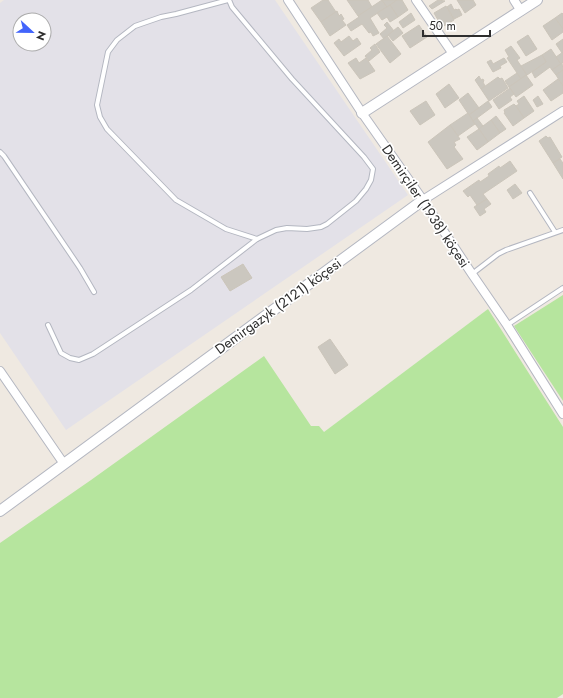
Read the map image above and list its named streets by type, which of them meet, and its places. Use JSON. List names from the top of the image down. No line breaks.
{"streets":{"street":["Demirçiler (1938) köçesi","Demirgazyk (2121) köçesi"]},"crossings":[["Demirçiler (1938) köçesi","Demirgazyk (2121) köçesi"]],"scale_bar":"50 m","north":"right"}
